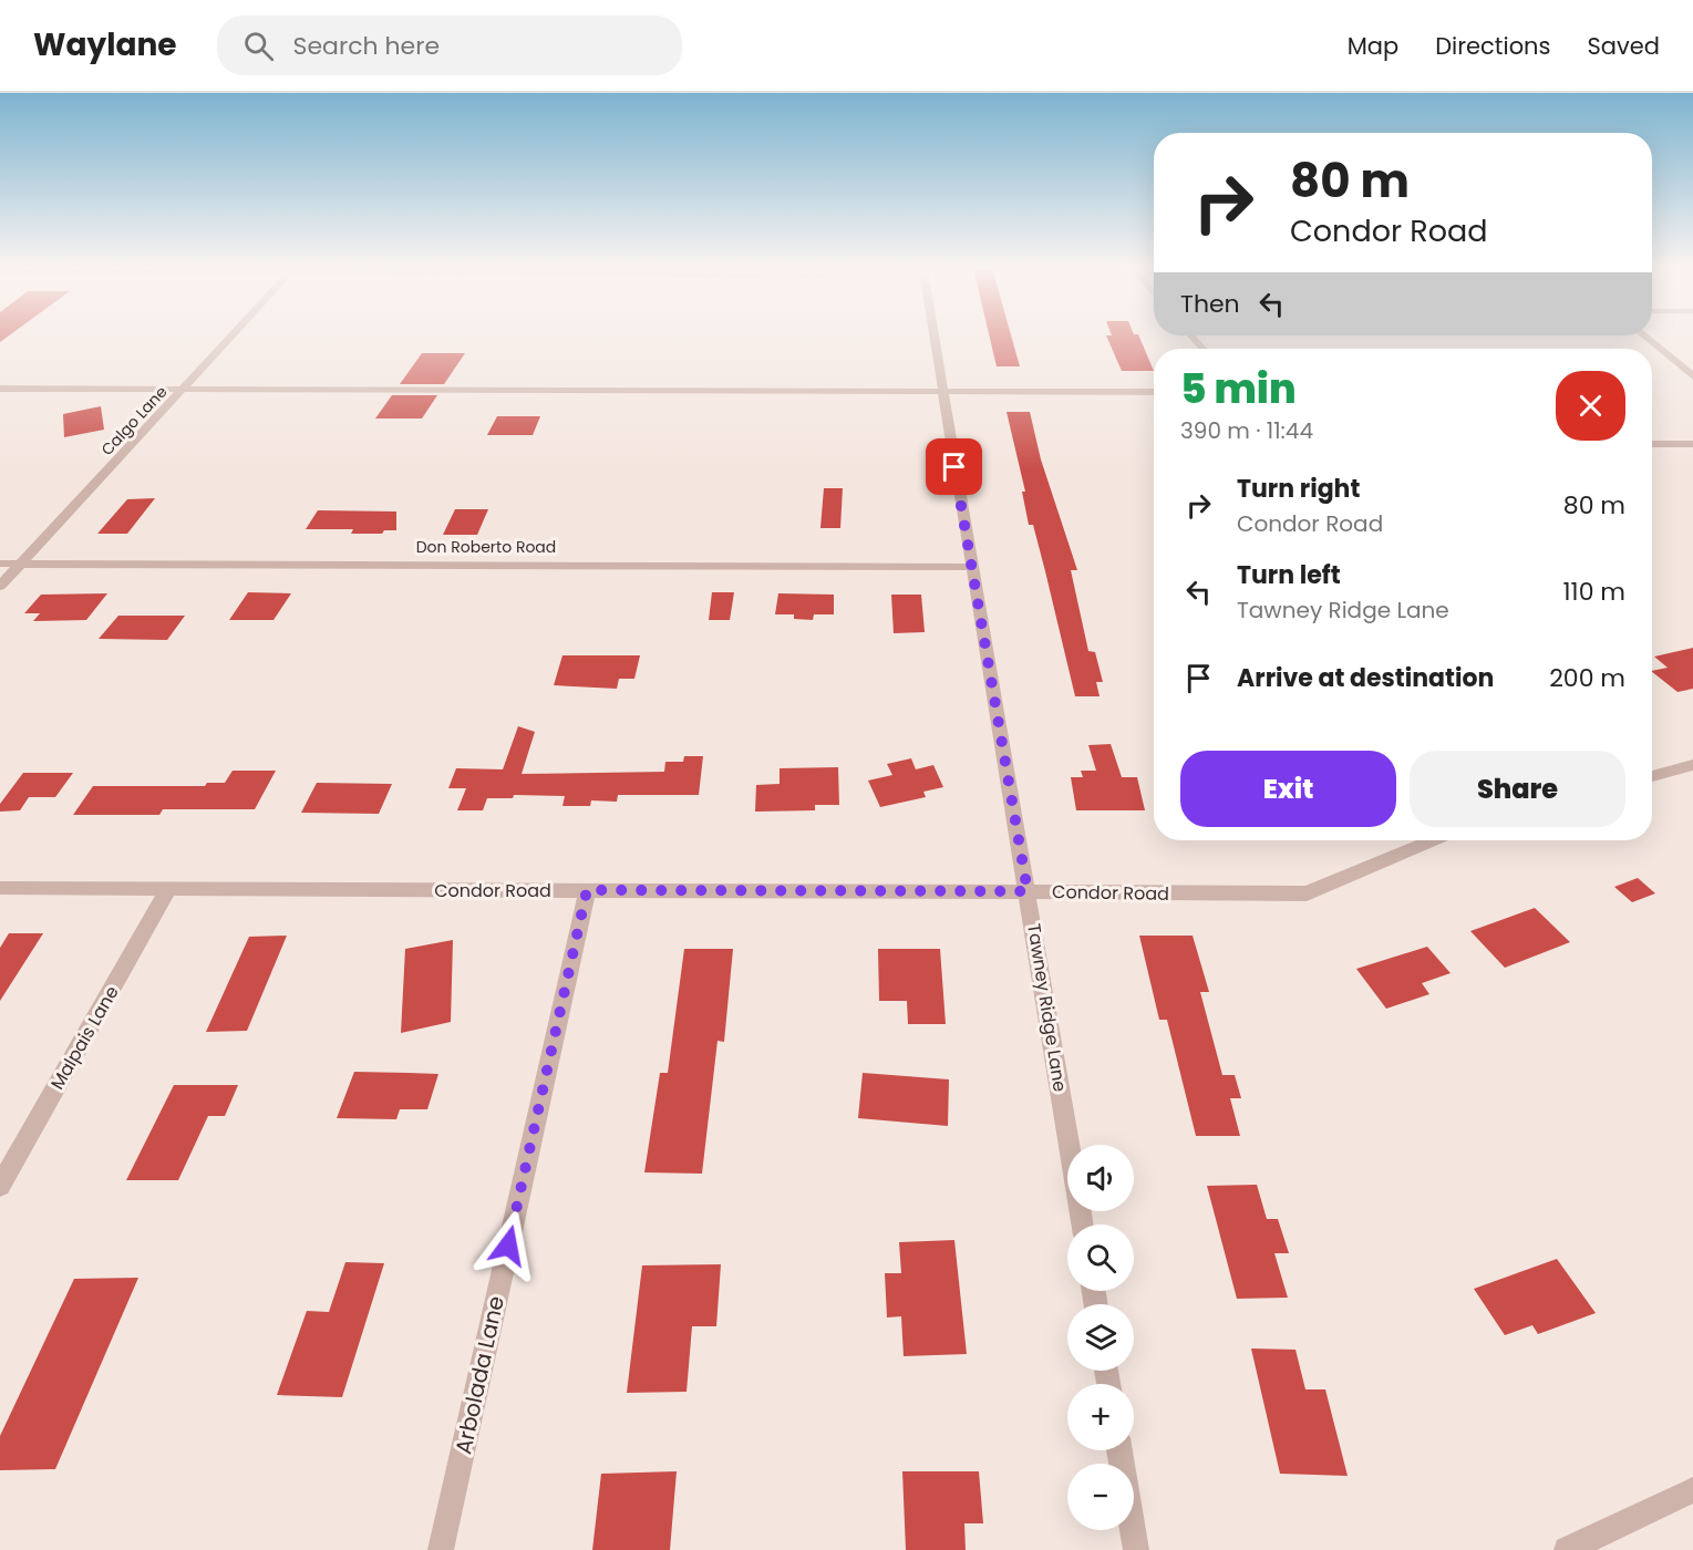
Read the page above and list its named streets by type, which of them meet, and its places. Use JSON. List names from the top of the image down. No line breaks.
{"streets":{"street":["Calgo Lane","Don Roberto Road","Condor Road","Tawney Ridge Lane","Malpais Lane","Arbolada Lane"]},"crossings":[["Calgo Lane","Don Roberto Road"],["Don Roberto Road","Tawney Ridge Lane"],["Condor Road","Tawney Ridge Lane"],["Condor Road","Malpais Lane"],["Condor Road","Arbolada Lane"]],"page":{"header":"Waylane","search":"Search here","nav":["Map","Directions","Saved"],"turn":["80 m","Condor Road"],"then":"Then","heading":["5 min","390 m · 11:44"],"list":[{"name":"Turn right","note":"Condor Road","value":"80 m"},{"name":"Turn left","note":"Tawney Ridge Lane","value":"110 m"},{"name":"Arrive at destination","value":"200 m"}],"buttons":["Exit","Share"],"map_buttons":["+","−"]}}
